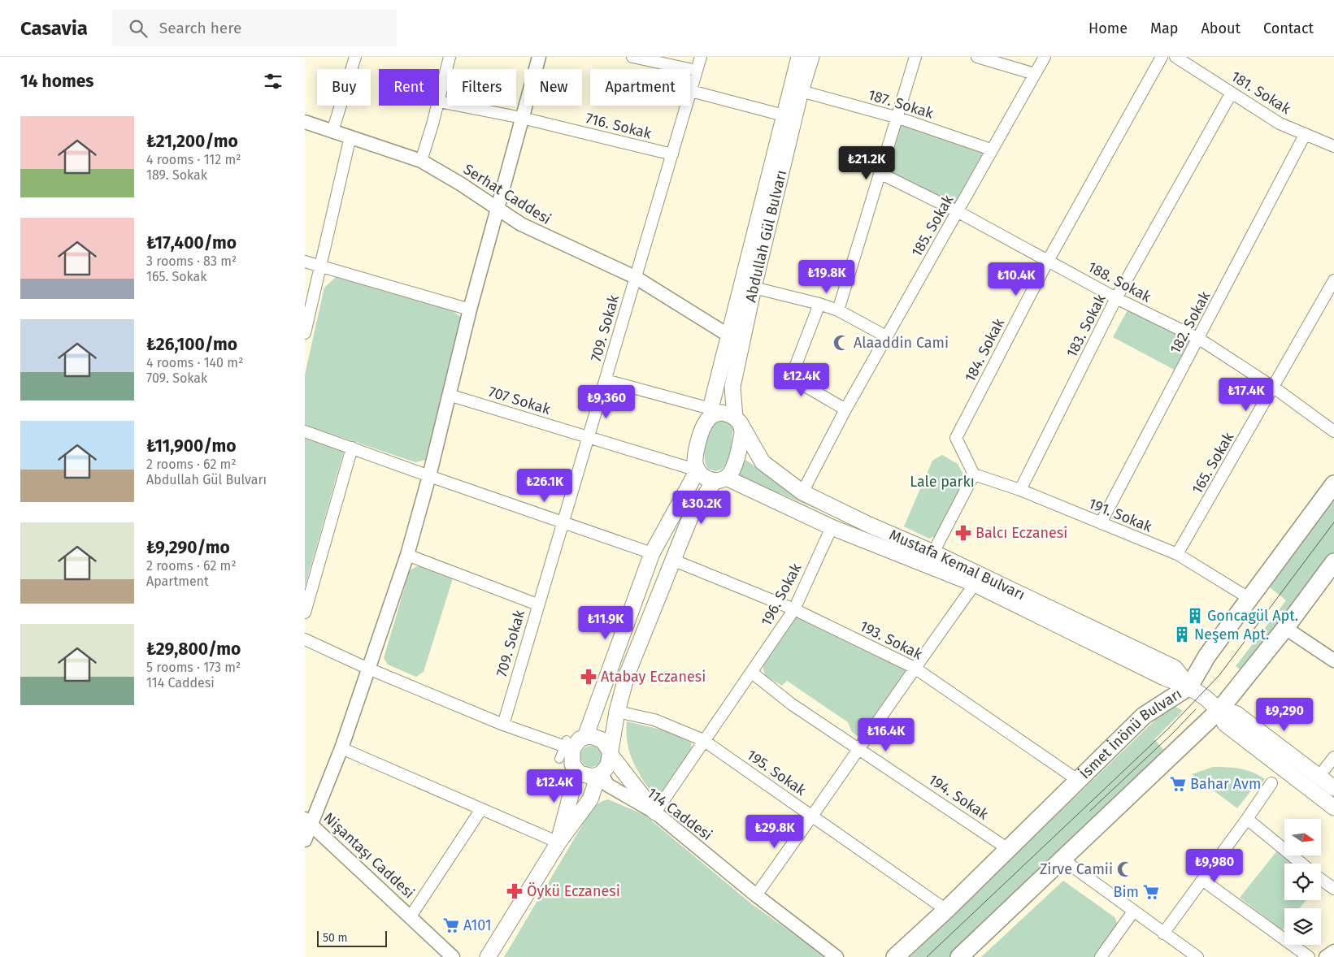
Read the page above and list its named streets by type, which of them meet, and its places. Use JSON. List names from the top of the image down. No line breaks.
{"streets":{"main road":["Abdullah Gül Bulvarı","Mustafa Kemal Bulvarı","İsmet İnönü Bulvarı"],"street":["181. Sokak","187. Sokak","716. Sokak","Serhat Caddesi","185. Sokak","188. Sokak","182. Sokak","183. Sokak","709. Sokak","184. Sokak","707 Sokak","165. Sokak","191. Sokak","196. Sokak","193. Sokak","195. Sokak","194. Sokak","114 Caddesi","Nişantaşı Caddesi"]},"crossings":[["181. Sokak","182. Sokak"],["181. Sokak","183. Sokak"],["187. Sokak","185. Sokak"],["187. Sokak","Abdullah Gül Bulvarı"],["716. Sokak","709. Sokak"],["Serhat Caddesi","Abdullah Gül Bulvarı"],["Serhat Caddesi","709. Sokak"],["185. Sokak","188. Sokak"],["185. Sokak","Mustafa Kemal Bulvarı"],["Abdullah Gül Bulvarı","707 Sokak"],["Abdullah Gül Bulvarı","Mustafa Kemal Bulvarı"],["188. Sokak","182. Sokak"],["188. Sokak","183. Sokak"],["188. Sokak","184. Sokak"],["188. Sokak","165. Sokak"],["182. Sokak","191. Sokak"],["183. Sokak","191. Sokak"],["709. Sokak","707 Sokak"],["184. Sokak","191. Sokak"],["707 Sokak","Mustafa Kemal Bulvarı"],["165. Sokak","191. Sokak"],["191. Sokak","İsmet İnönü Bulvarı"],["Mustafa Kemal Bulvarı","196. Sokak"],["Mustafa Kemal Bulvarı","İsmet İnönü Bulvarı"],["196. Sokak","193. Sokak"],["196. Sokak","195. Sokak"],["196. Sokak","194. Sokak"],["196. Sokak","114 Caddesi"],["193. Sokak","İsmet İnönü Bulvarı"],["İsmet İnönü Bulvarı","195. Sokak"],["İsmet İnönü Bulvarı","194. Sokak"]],"parks":["Lale parkı"],"places":{"mosque":["Alaaddin Cami","Zirve Camii"],"pharmacy":["Balcı Eczanesi","Atabay Eczanesi","Öykü Eczanesi"],"building":["Goncagül Apt.","Neşem Apt."],"supermarket":["Bahar Avm","Bim","A101"]},"scale_bar":"50 m","north":"right","page":{"header":"Casavia","search":"Search here","nav":["Home","Map","About","Contact"],"heading":"14 homes","chip":["Buy","Rent","Filters","New","Apartment"],"list":[{"name":"₺21,200/mo","note":"4 rooms · 112 m² · 189. Sokak"},{"name":"₺17,400/mo","note":"3 rooms · 83 m² · 165. Sokak"},{"name":"₺26,100/mo","note":"4 rooms · 140 m² · 709. Sokak"},{"name":"₺11,900/mo","note":"2 rooms · 62 m² · Abdullah Gül Bulvarı"},{"name":"₺9,290/mo","note":"2 rooms · 62 m² · Apartment"},{"name":"₺29,800/mo","note":"5 rooms · 173 m² · 114 Caddesi"}],"price":["₺21.2K","₺19.8K","₺10.4K","₺12.4K","₺17.4K","₺9,360","₺26.1K","₺30.2K","₺11.9K","₺9,290","₺16.4K","₺12.4K","₺29.8K","₺9,980"],"scale":"50 m"}}
